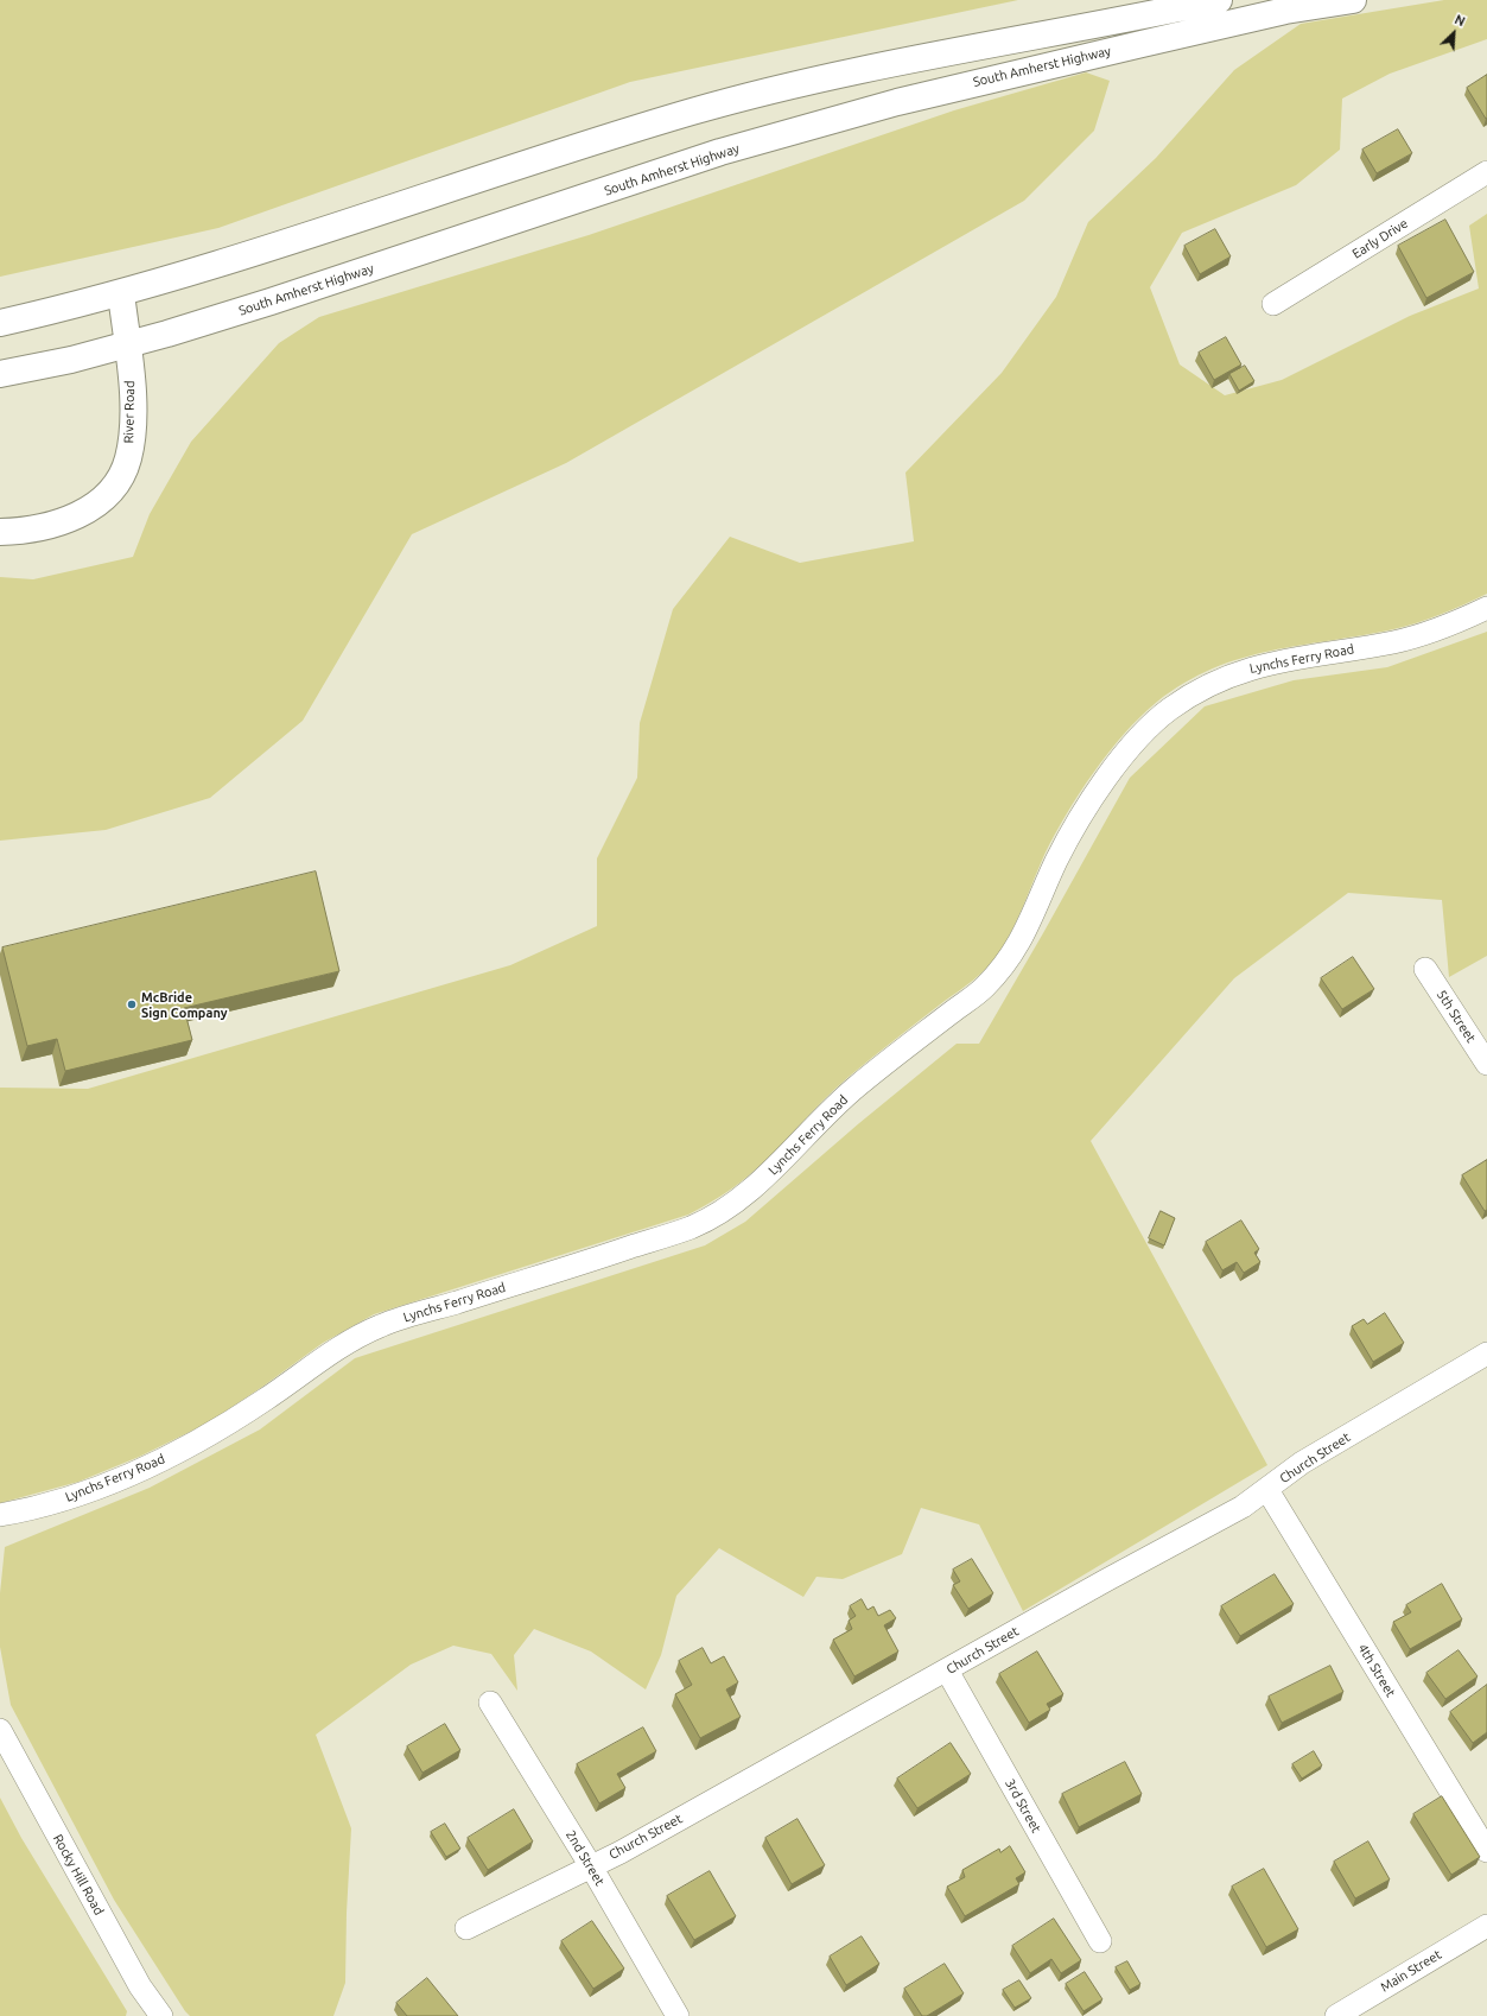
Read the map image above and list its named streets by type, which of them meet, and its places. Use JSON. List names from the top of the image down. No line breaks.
{"streets":{"main road":["South Amherst Highway","River Road"],"street":["Early Drive","Lynchs Ferry Road","5th Street","Church Street","4th Street","3rd Street","2nd Street","Rocky Hill Road","Main Street"]},"crossings":[["South Amherst Highway","River Road"],["Church Street","4th Street"],["Church Street","3rd Street"],["Church Street","2nd Street"]],"places":["McBride Sign Company"],"north":"top right"}
